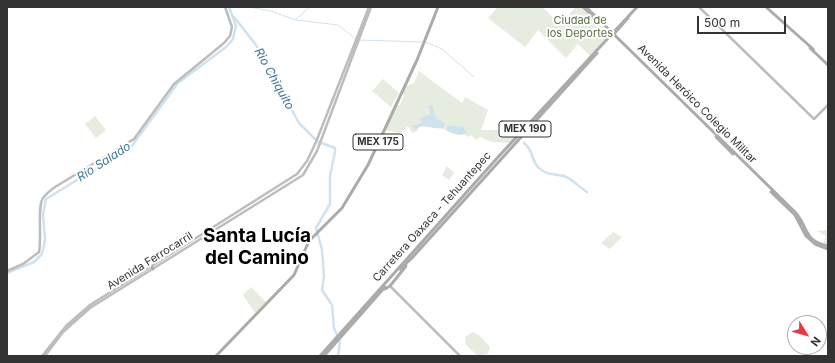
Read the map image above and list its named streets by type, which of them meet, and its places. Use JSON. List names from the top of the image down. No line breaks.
{"streets":{"main road":["Avenida Heróico Colegio Militar","MEX 190","MEX 175","Carretera Oaxaca - Tehuantepec","Avenida Ferrocarril"]},"crossings":[["Avenida Heróico Colegio Militar","MEX 190"],["MEX 190","Carretera Oaxaca - Tehuantepec"]],"districts":["Santa Lucía del Camino"],"water":["Rio Chiquito","Río Salado"],"parks":["Ciudad de los Deportes"],"scale_bar":"500 m","north":"bottom right"}
